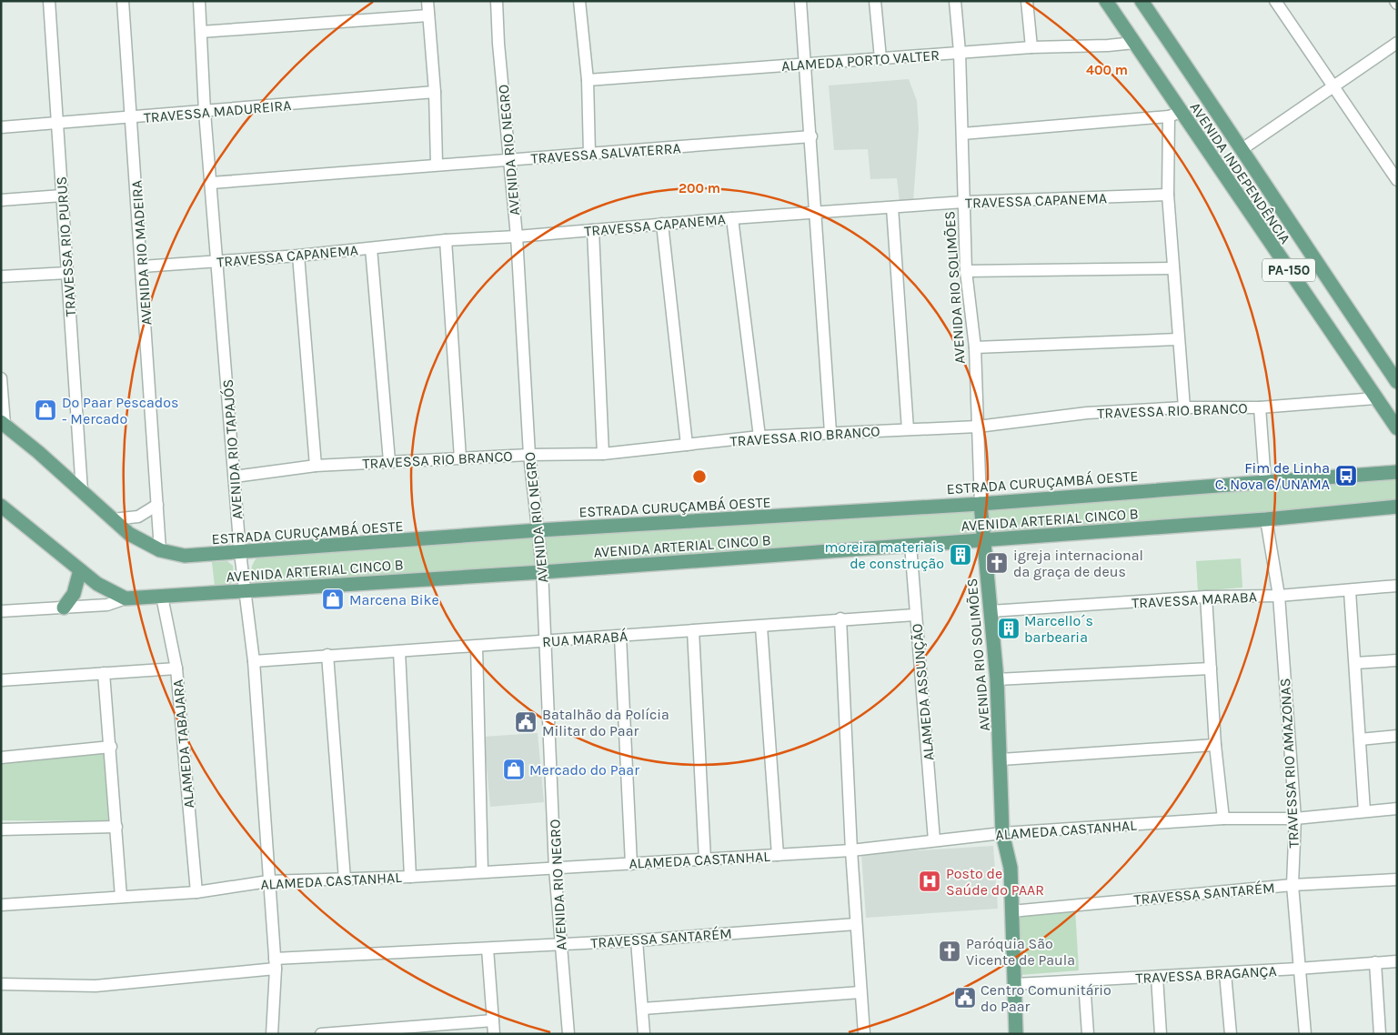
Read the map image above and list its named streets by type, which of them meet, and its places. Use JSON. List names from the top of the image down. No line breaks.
{"streets":{"main road":["AVENIDA INDEPENDÊNCIA","PA-150","AVENIDA RIO SOLIMÕES","ESTRADA CURUÇAMBÁ OESTE","AVENIDA ARTERIAL CINCO B"],"street":["ALAMEDA PORTO VALTER","TRAVESSA MADUREIRA","AVENIDA RIO NEGRO","TRAVESSA SALVATERRA","TRAVESSA CAPANEMA","TRAVESSA RIO PURUS","AVENIDA RIO MADEIRA","TRAVESSA RIO BRANCO","AVENIDA RIO TAPAJÓS","TRAVESSA MARABA","RUA MARABÁ","ALAMEDA ASSUNÇÃO","ALAMEDA TABAJARA","TRAVESSA RIO AMAZONAS","ALAMEDA CASTANHAL","TRAVESSA SANTARÉM","TRAVESSA BRAGANÇA"]},"crossings":[["ALAMEDA PORTO VALTER","AVENIDA INDEPENDÊNCIA"],["ALAMEDA PORTO VALTER","AVENIDA RIO SOLIMÕES"],["TRAVESSA MADUREIRA","TRAVESSA RIO PURUS"],["TRAVESSA MADUREIRA","AVENIDA RIO MADEIRA"],["TRAVESSA MADUREIRA","AVENIDA RIO TAPAJÓS"],["AVENIDA RIO NEGRO","TRAVESSA SALVATERRA"],["AVENIDA RIO NEGRO","TRAVESSA CAPANEMA"],["AVENIDA RIO NEGRO","TRAVESSA RIO BRANCO"],["AVENIDA RIO NEGRO","ESTRADA CURUÇAMBÁ OESTE"],["AVENIDA RIO NEGRO","AVENIDA ARTERIAL CINCO B"],["AVENIDA RIO NEGRO","RUA MARABÁ"],["AVENIDA RIO NEGRO","ALAMEDA CASTANHAL"],["AVENIDA RIO NEGRO","TRAVESSA SANTARÉM"],["TRAVESSA SALVATERRA","AVENIDA RIO TAPAJÓS"],["AVENIDA INDEPENDÊNCIA","TRAVESSA RIO BRANCO"],["TRAVESSA CAPANEMA","AVENIDA RIO MADEIRA"],["TRAVESSA CAPANEMA","AVENIDA RIO SOLIMÕES"],["TRAVESSA CAPANEMA","AVENIDA RIO TAPAJÓS"],["TRAVESSA RIO PURUS","ESTRADA CURUÇAMBÁ OESTE"],["AVENIDA RIO MADEIRA","ESTRADA CURUÇAMBÁ OESTE"],["AVENIDA RIO SOLIMÕES","TRAVESSA RIO BRANCO"],["AVENIDA RIO SOLIMÕES","ESTRADA CURUÇAMBÁ OESTE"],["AVENIDA RIO SOLIMÕES","AVENIDA ARTERIAL CINCO B"],["AVENIDA RIO SOLIMÕES","TRAVESSA MARABA"],["AVENIDA RIO SOLIMÕES","ALAMEDA CASTANHAL"],["AVENIDA RIO SOLIMÕES","TRAVESSA SANTARÉM"],["AVENIDA RIO SOLIMÕES","TRAVESSA BRAGANÇA"],["TRAVESSA RIO BRANCO","AVENIDA RIO TAPAJÓS"],["AVENIDA RIO TAPAJÓS","ESTRADA CURUÇAMBÁ OESTE"],["AVENIDA RIO TAPAJÓS","AVENIDA ARTERIAL CINCO B"],["AVENIDA RIO TAPAJÓS","RUA MARABÁ"],["AVENIDA RIO TAPAJÓS","ALAMEDA CASTANHAL"],["AVENIDA RIO TAPAJÓS","TRAVESSA SANTARÉM"],["AVENIDA ARTERIAL CINCO B","ALAMEDA ASSUNÇÃO"],["AVENIDA ARTERIAL CINCO B","ALAMEDA TABAJARA"],["AVENIDA ARTERIAL CINCO B","TRAVESSA RIO AMAZONAS"],["TRAVESSA MARABA","TRAVESSA RIO AMAZONAS"],["RUA MARABÁ","ALAMEDA ASSUNÇÃO"],["ALAMEDA ASSUNÇÃO","ALAMEDA CASTANHAL"],["ALAMEDA TABAJARA","ALAMEDA CASTANHAL"],["TRAVESSA RIO AMAZONAS","ALAMEDA CASTANHAL"],["TRAVESSA RIO AMAZONAS","TRAVESSA SANTARÉM"],["TRAVESSA RIO AMAZONAS","TRAVESSA BRAGANÇA"]],"places":{"shop":["Do Paar Pescados - Mercado","Marcena Bike","Mercado do Paar"],"bus stop":["Fim de Linha C. Nova 6/UNAMA"],"building":["moreira materiais de construção","Marcello´s barbearia"],"church":["igreja internacional da graça de deus","Paróquia São Vicente de Paula"],"public building":["Batalhão da Polícia Militar do Paar","Centro Comunitário do Paar"],"hospital":["Posto de Saúde do PAAR"]},"rings":["400 m","200 m"]}
